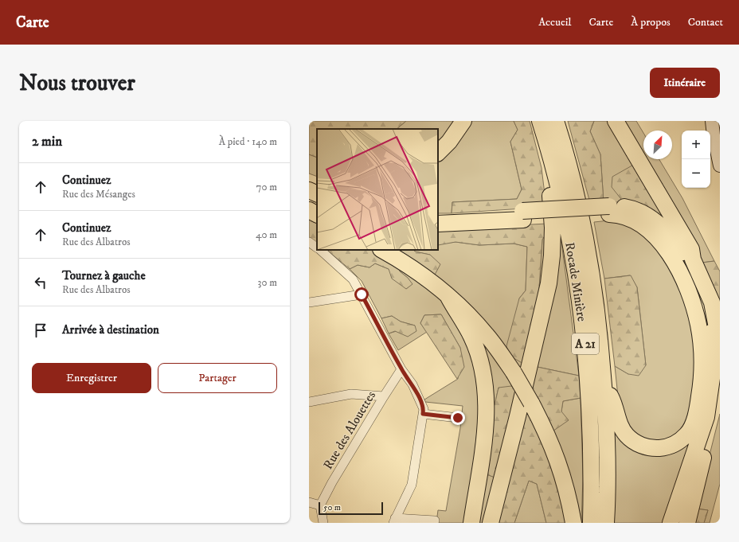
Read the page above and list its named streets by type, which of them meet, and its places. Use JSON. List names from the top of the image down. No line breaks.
{"streets":{"highway":["Rocade Minière","A 21"],"street":["Rue des Alouettes"]},"scale_bar":"50 m","north":"top right","page":{"header":"Carte","nav":["Accueil","Carte","À propos","Contact"],"buttons":["Itinéraire",["Enregistrer","Partager"]],"title":"Nous trouver","heading":["2 min","À pied · 140 m"],"map_buttons":["+","−"],"list":[["Continuez","Rue des Mésanges","70 m"],["Continuez","Rue des Albatros","40 m"],["Tournez à gauche","Rue des Albatros","30 m"],"Arrivée à destination"],"scale":"50 m"}}
